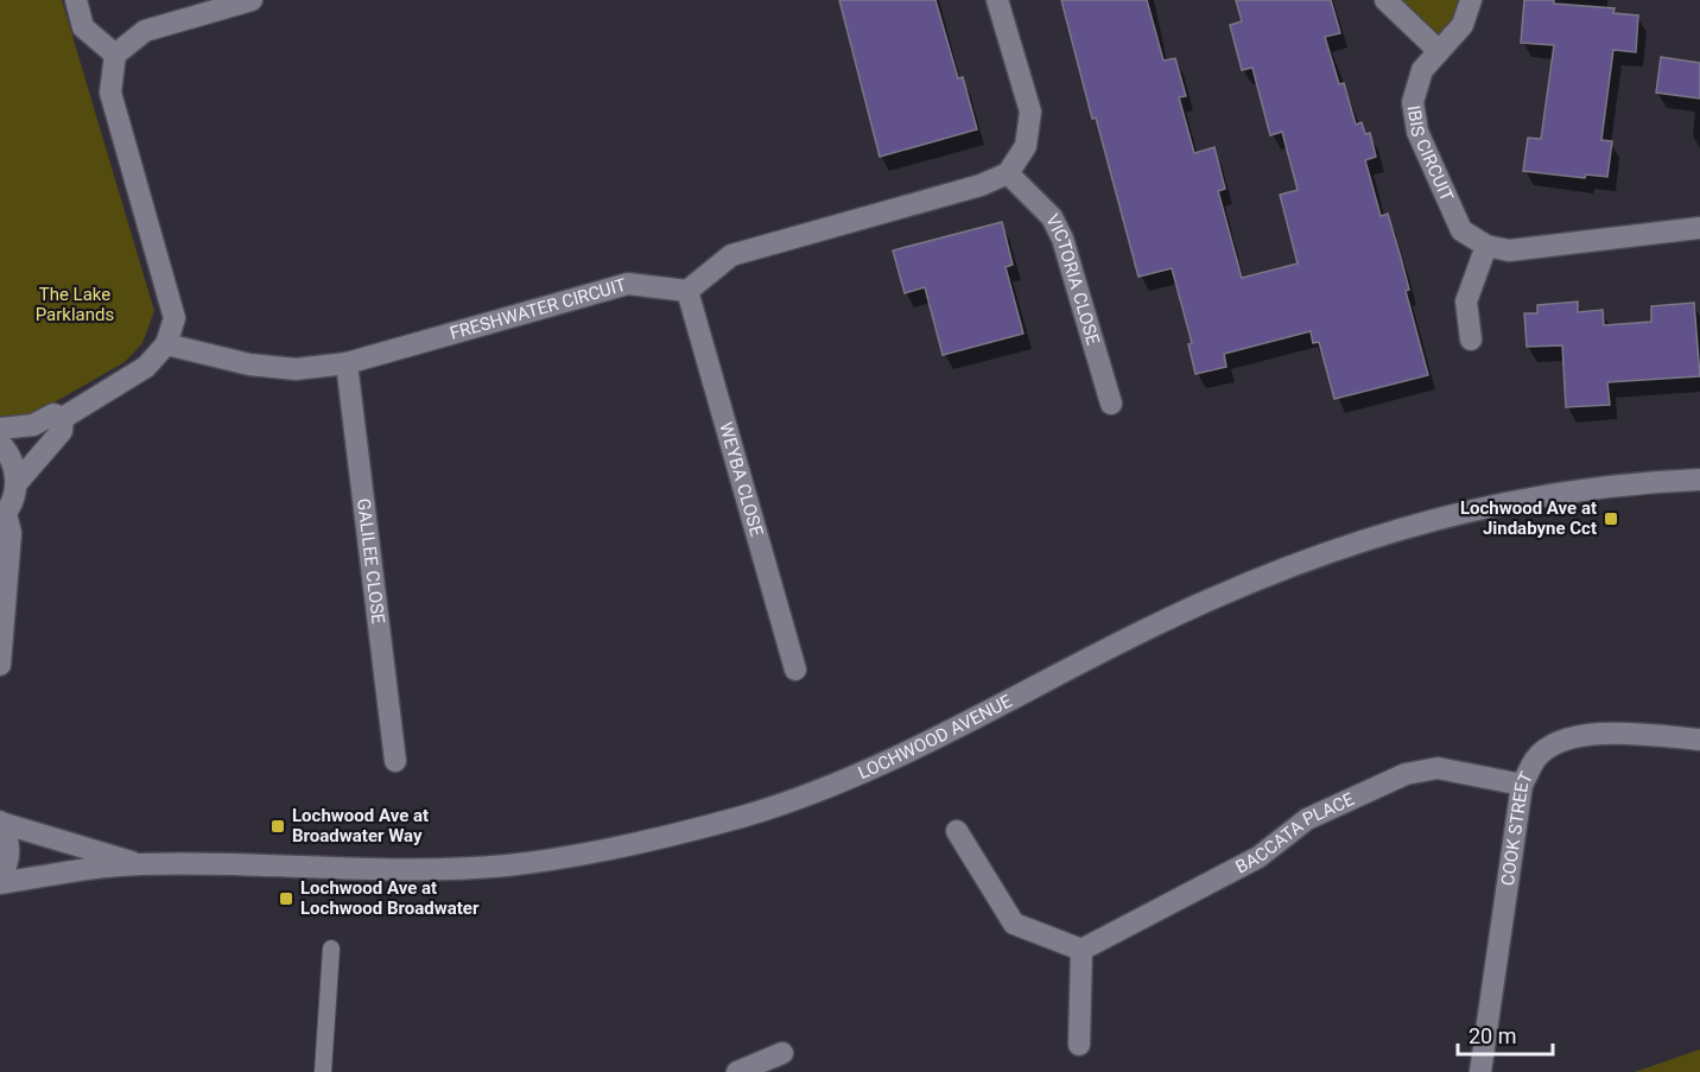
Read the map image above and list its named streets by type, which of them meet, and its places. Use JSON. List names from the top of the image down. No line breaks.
{"streets":{"street":["IBIS CIRCUIT","VICTORIA CLOSE","FRESHWATER CIRCUIT","WEYBA CLOSE","GALILEE CLOSE","LOCHWOOD AVENUE","COOK STREET","BACCATA PLACE"]},"crossings":[["FRESHWATER CIRCUIT","WEYBA CLOSE"],["FRESHWATER CIRCUIT","GALILEE CLOSE"],["COOK STREET","BACCATA PLACE"]],"parks":["The Lake Parklands"],"places":{"transit":["Lochwood Ave at Jindabyne Cct","Lochwood Ave at Broadwater Way","Lochwood Ave at Lochwood Broadwater"]},"scale_bar":"20 m"}
